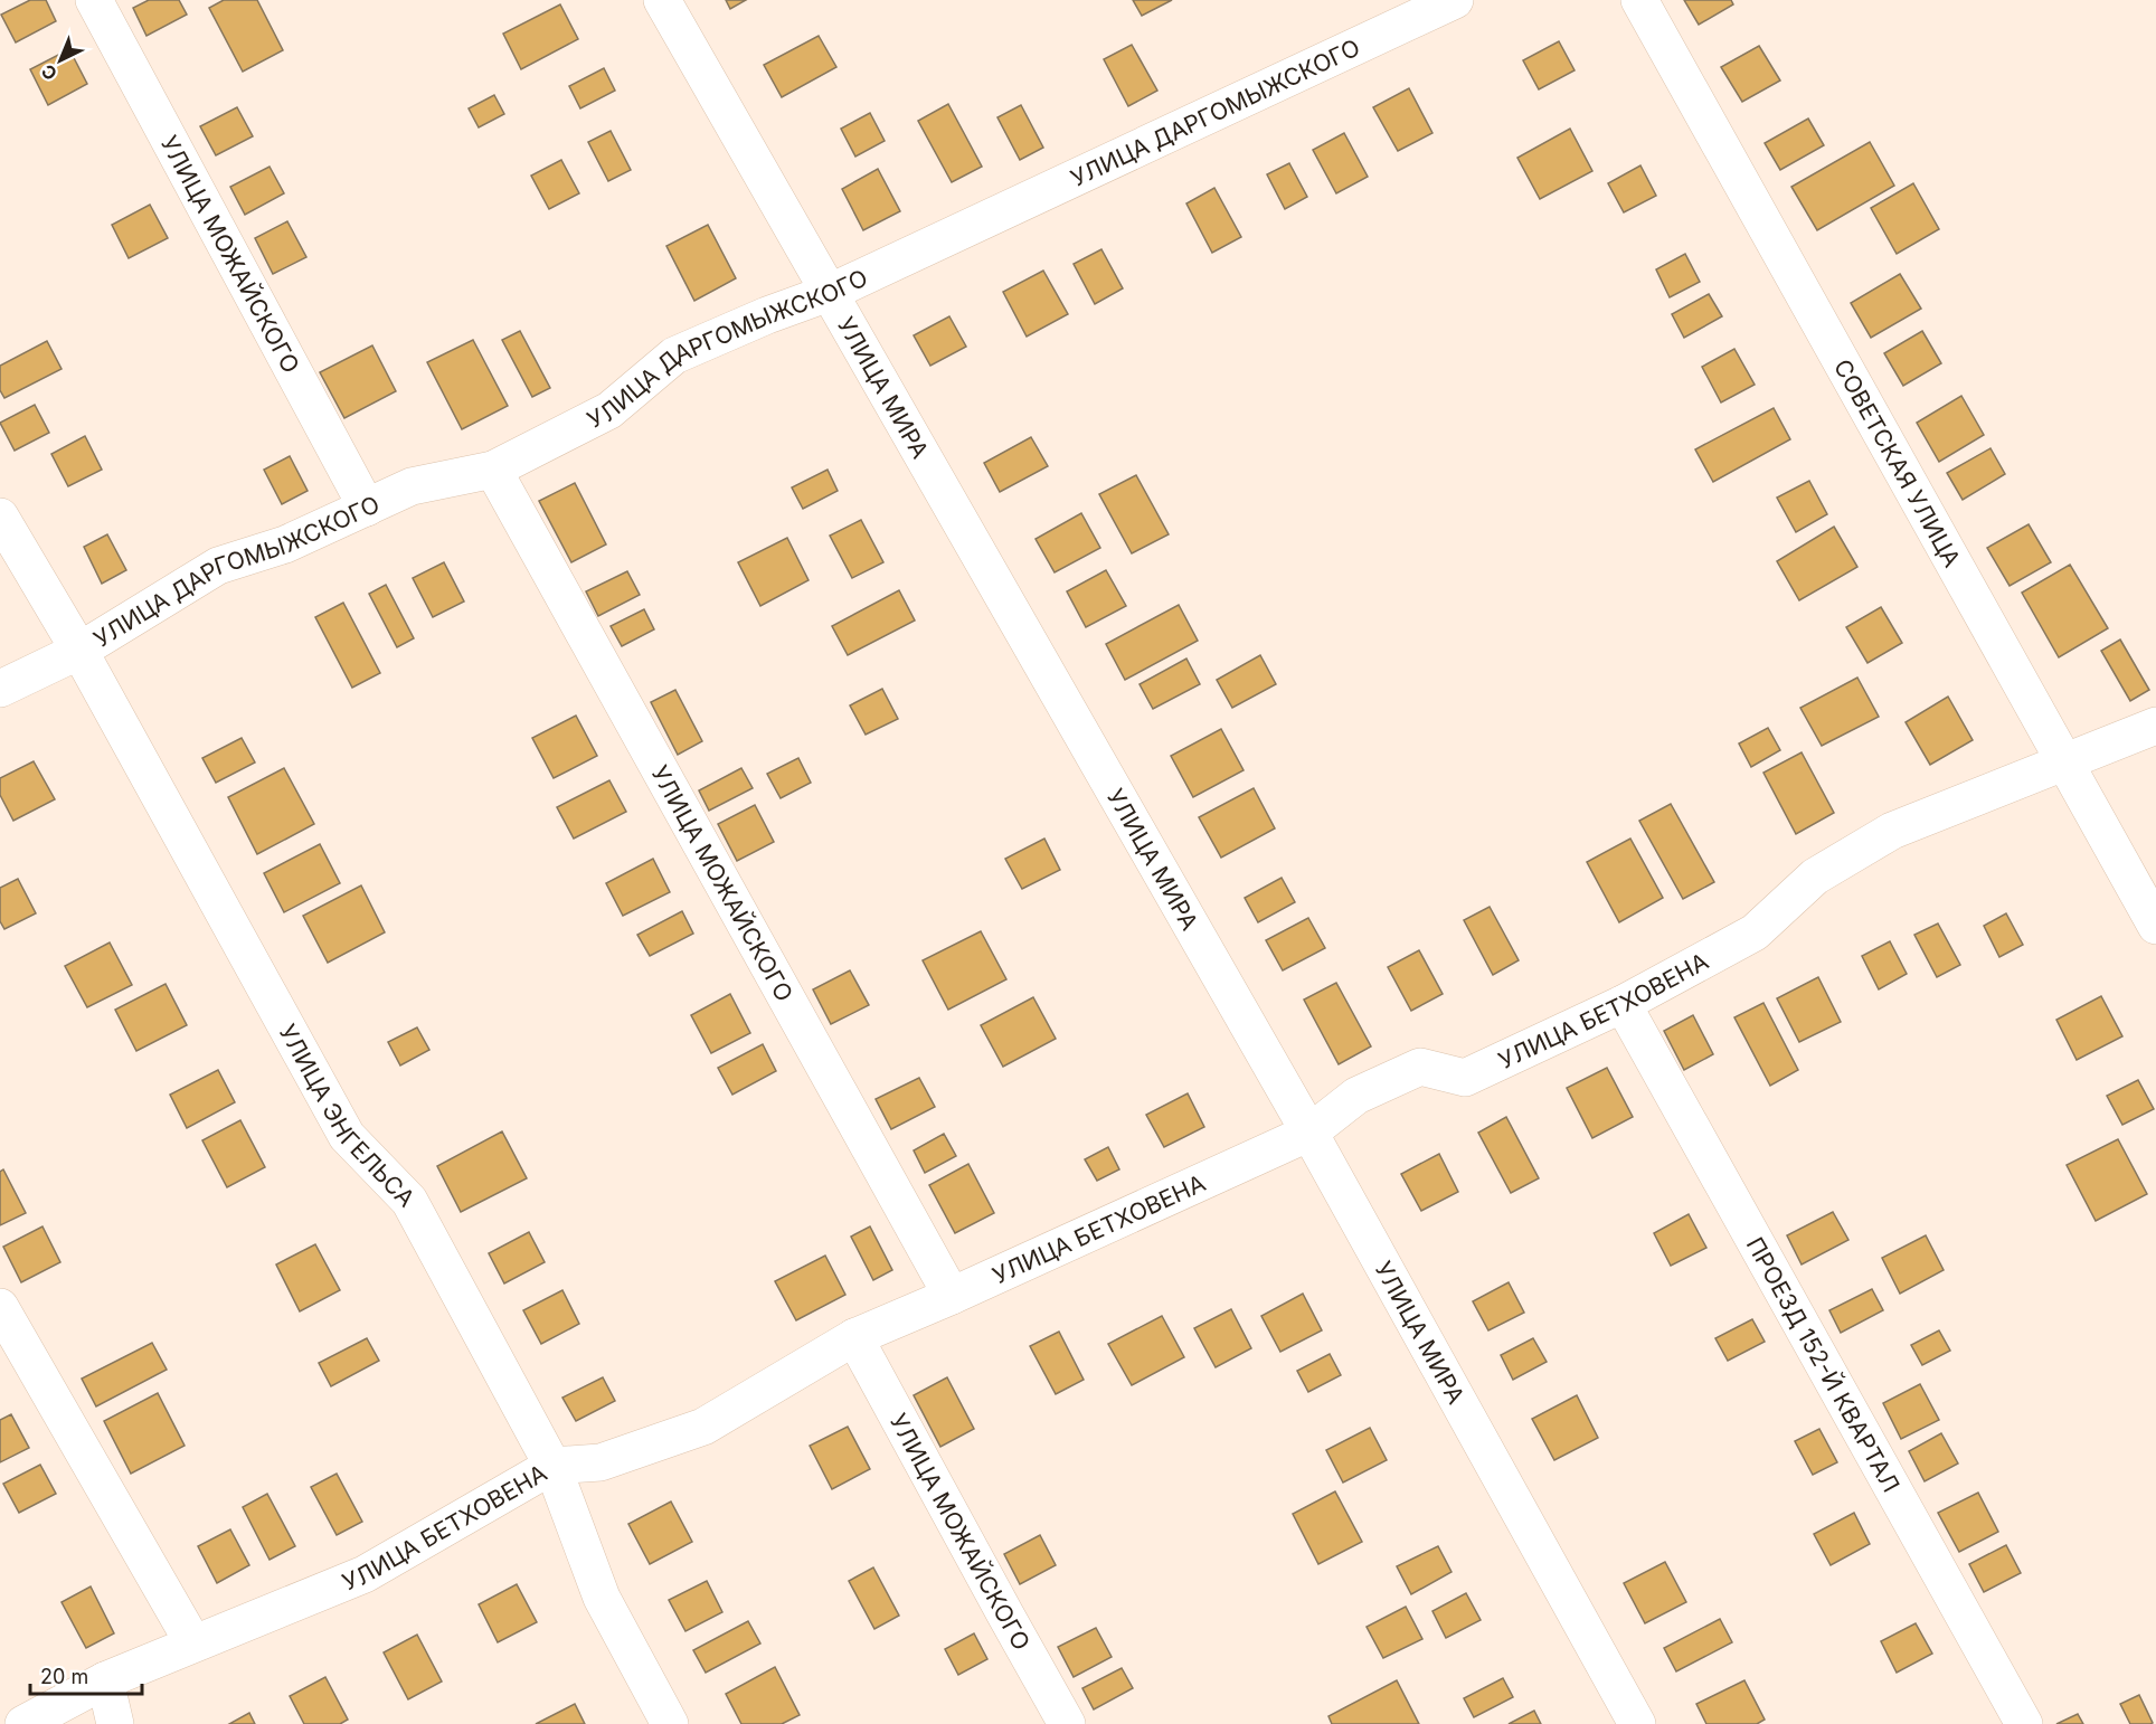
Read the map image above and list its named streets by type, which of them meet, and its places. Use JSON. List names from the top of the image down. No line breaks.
{"streets":{"street":["УЛИЦА ДАРГОМЫЖСКОГО","УЛИЦА МОЖАЙСКОГО","УЛИЦА МИРА","СОВЕТСКАЯ УЛИЦА","УЛИЦА БЕТХОВЕНА","УЛИЦА ЭНГЕЛЬСА","ПРОЕЗД 152-Й КВАРТАЛ"]},"crossings":[["УЛИЦА ДАРГОМЫЖСКОГО","УЛИЦА МОЖАЙСКОГО"],["УЛИЦА ДАРГОМЫЖСКОГО","УЛИЦА МИРА"],["УЛИЦА ДАРГОМЫЖСКОГО","УЛИЦА ЭНГЕЛЬСА"],["УЛИЦА МОЖАЙСКОГО","УЛИЦА БЕТХОВЕНА"],["УЛИЦА МИРА","УЛИЦА БЕТХОВЕНА"],["СОВЕТСКАЯ УЛИЦА","УЛИЦА БЕТХОВЕНА"],["УЛИЦА БЕТХОВЕНА","УЛИЦА ЭНГЕЛЬСА"],["УЛИЦА БЕТХОВЕНА","ПРОЕЗД 152-Й КВАРТАЛ"]],"scale_bar":"20 m","north":"bottom left"}
